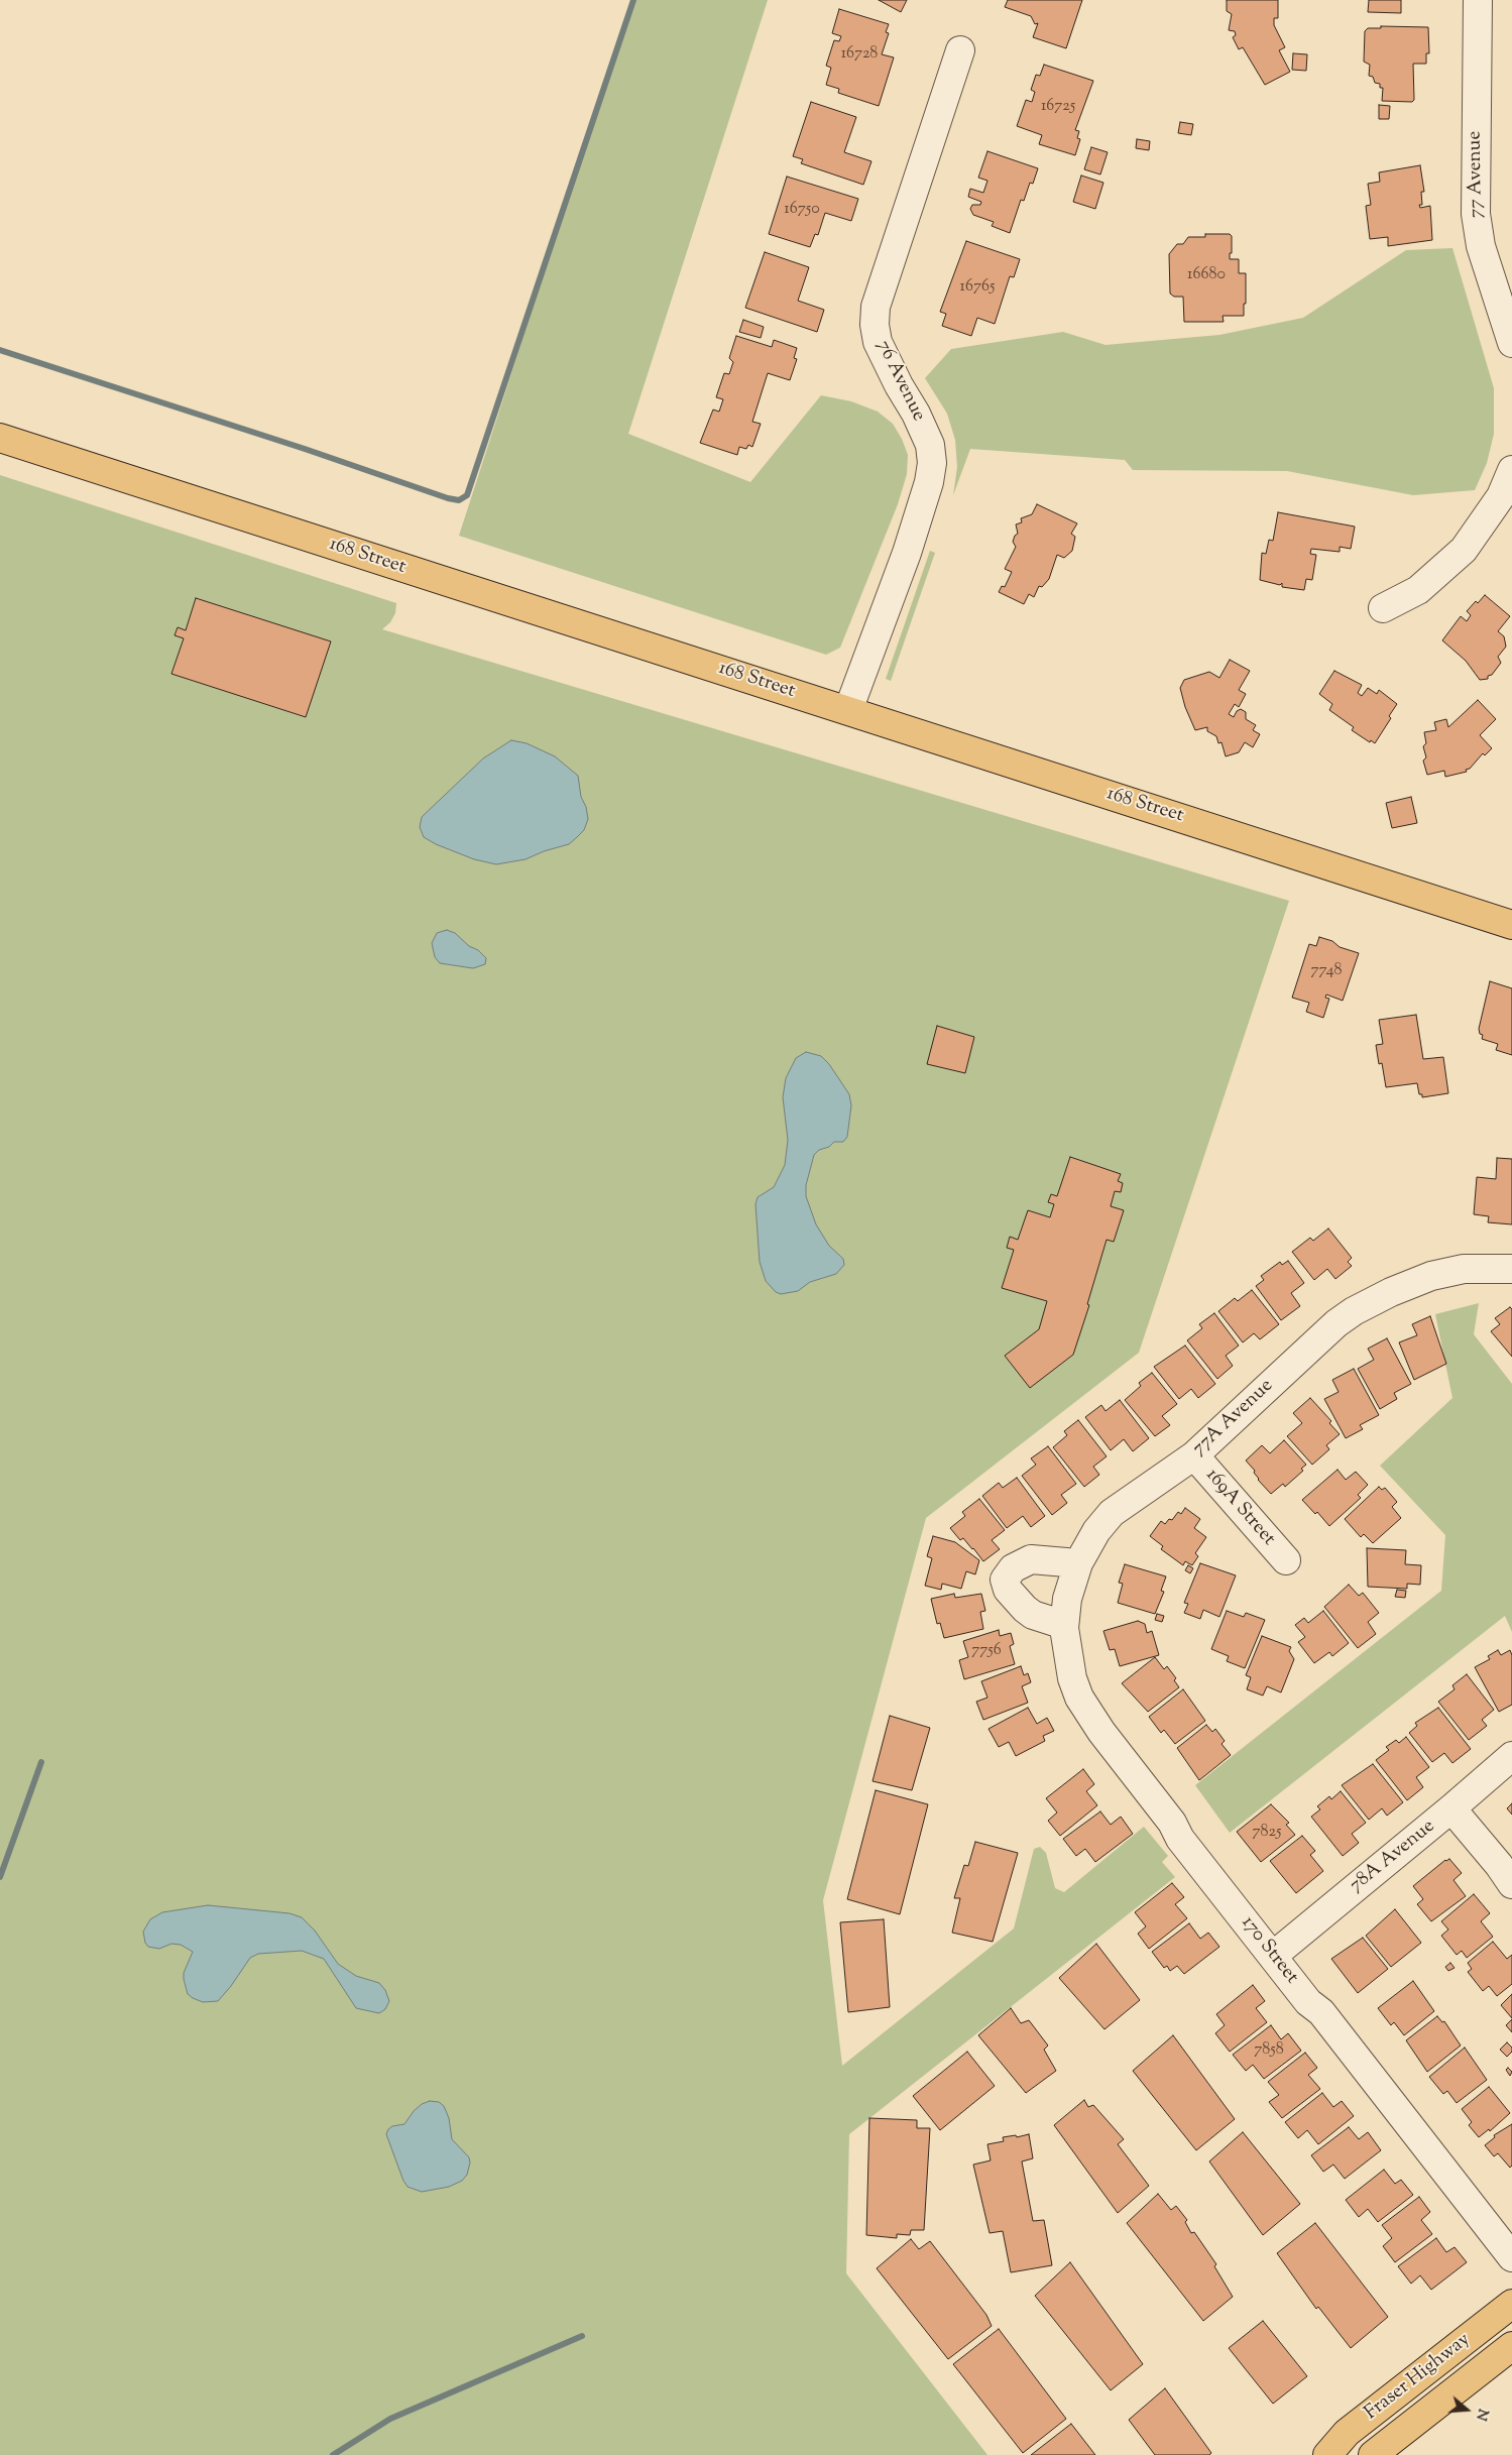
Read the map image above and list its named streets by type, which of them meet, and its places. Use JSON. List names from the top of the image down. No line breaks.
{"streets":{"main road":["168 Street","Fraser Highway"],"street":["77 Avenue","76 Avenue","77A Avenue","169A Street","78A Avenue","170 Street"]},"crossings":[["76 Avenue","168 Street"],["77A Avenue","169A Street"],["77A Avenue","170 Street"],["78A Avenue","170 Street"]],"house_numbers":["16728","16725","16750","16680","16765","7748","7756","7825","7858"],"north":"right"}
